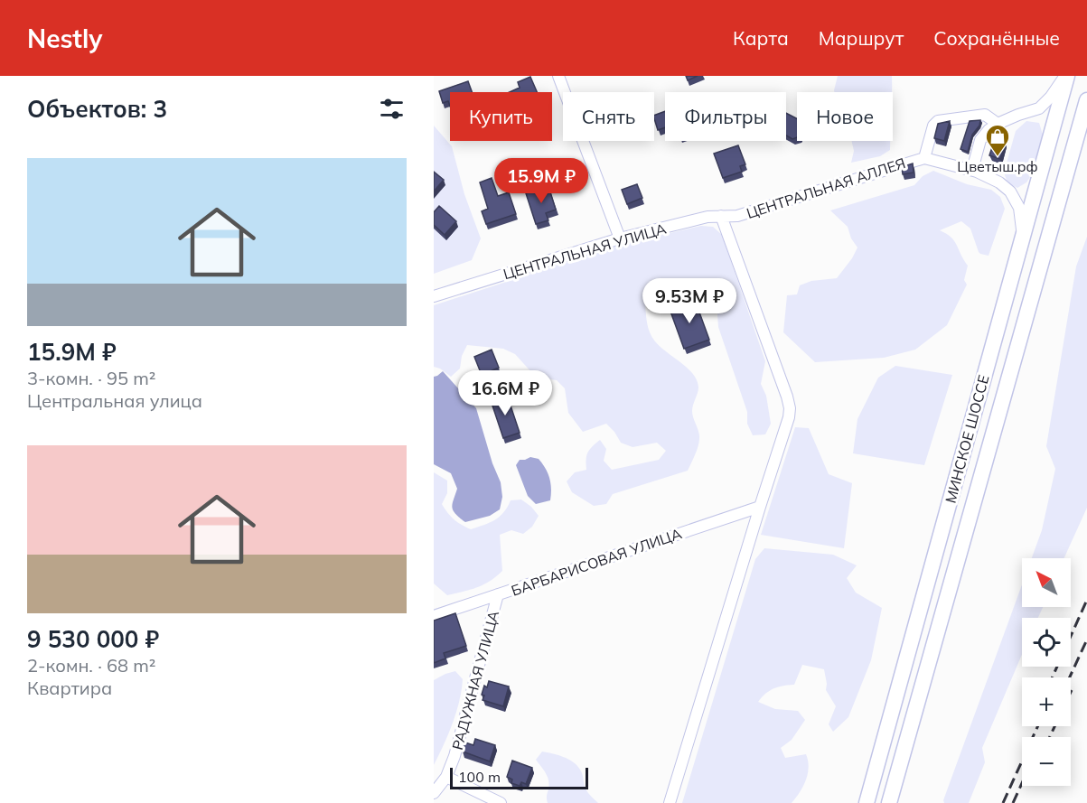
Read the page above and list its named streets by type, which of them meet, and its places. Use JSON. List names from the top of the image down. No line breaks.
{"streets":{"highway":["МИНСКОЕ ШОССЕ"],"street":["ЦЕНТРАЛЬНАЯ АЛЛЕЯ","ЦЕНТРАЛЬНАЯ УЛИЦА","БАРБАРИСОВАЯ УЛИЦА","РАДУЖНАЯ УЛИЦА"]},"crossings":[["ЦЕНТРАЛЬНАЯ АЛЛЕЯ","ЦЕНТРАЛЬНАЯ УЛИЦА"],["БАРБАРИСОВАЯ УЛИЦА","РАДУЖНАЯ УЛИЦА"]],"places":{"shop":["Цветыш.рф"]},"scale_bar":"100 m","north":"top left","page":{"header":"Nestly","nav":["Карта","Маршрут","Сохранённые"],"heading":"Объектов: 3","chip":["Купить","Снять","Фильтры","Новое"],"list":[{"name":"15.9M ₽","note":"3-комн. · 95 m² · Центральная улица"},{"name":"9 530 000 ₽","note":"2-комн. · 68 m² · Квартира"}],"price":["15.9M ₽","9.53M ₽","16.6M ₽"],"map_buttons":["+","−"],"scale":"100 m"}}
